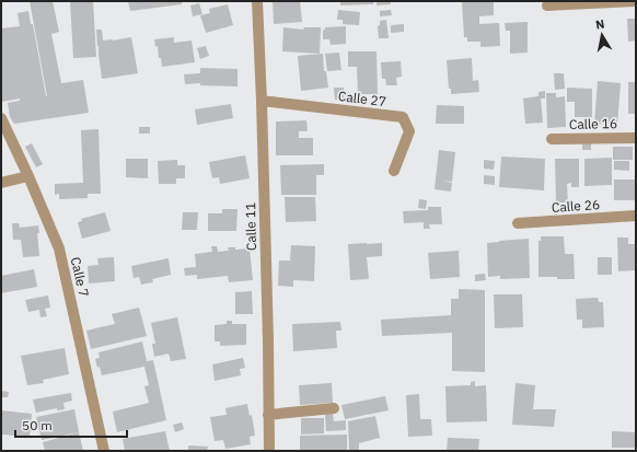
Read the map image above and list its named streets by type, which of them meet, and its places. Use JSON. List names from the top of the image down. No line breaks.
{"streets":{"street":["Calle 27","Calle 16","Calle 26","Calle 11","Calle 7"]},"crossings":[["Calle 27","Calle 11"]],"scale_bar":"50 m","north":"top"}
